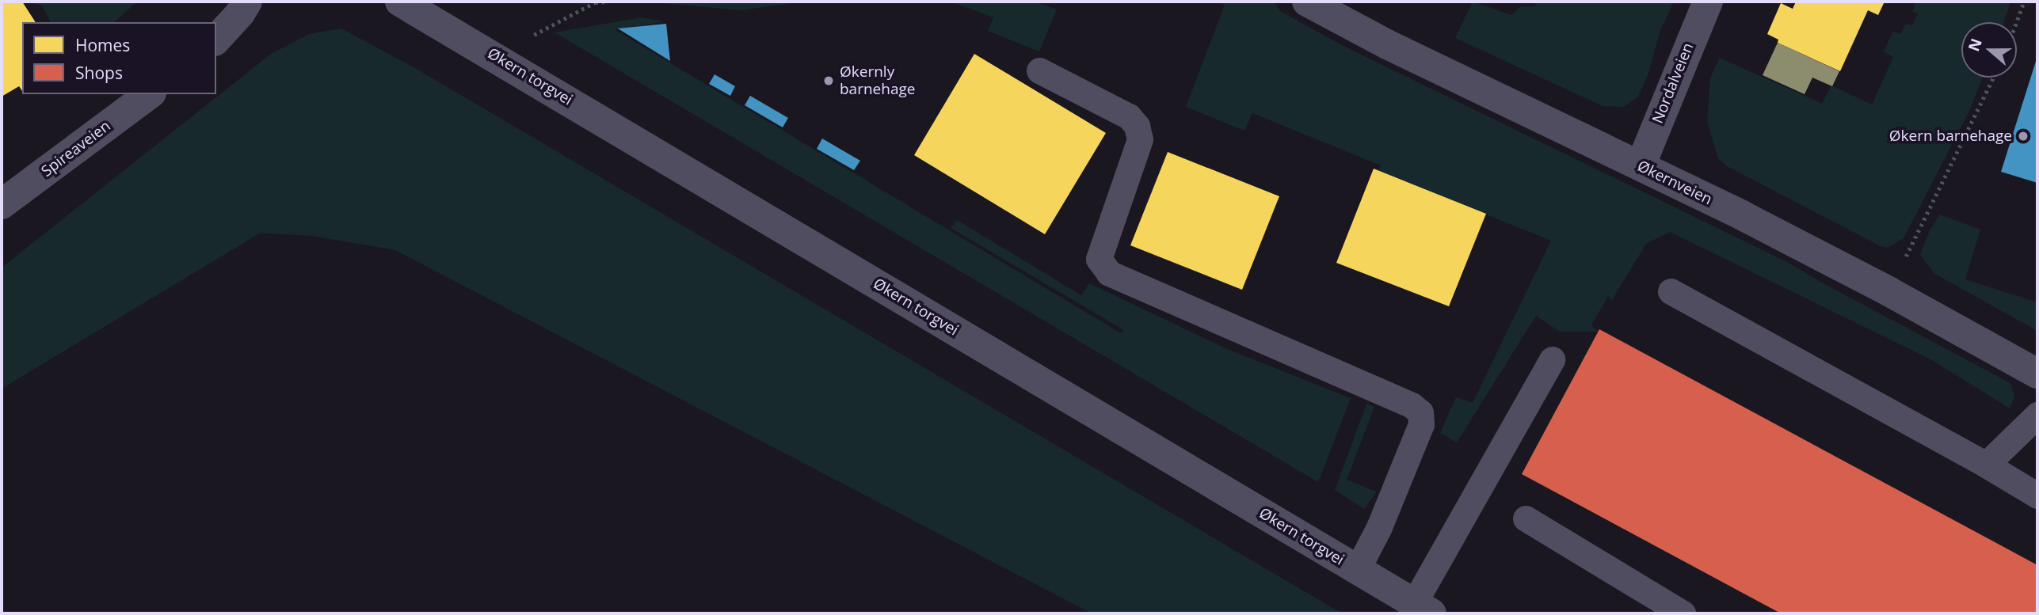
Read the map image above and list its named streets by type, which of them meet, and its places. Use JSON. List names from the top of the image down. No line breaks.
{"streets":{"street":["Økern torgvei","Nordalveien","Spireaveien","Økernveien"]},"crossings":[["Nordalveien","Økernveien"]],"places":["Økernly barnehage","Økern barnehage"],"legend":["Homes","Shops"],"north":"left"}
